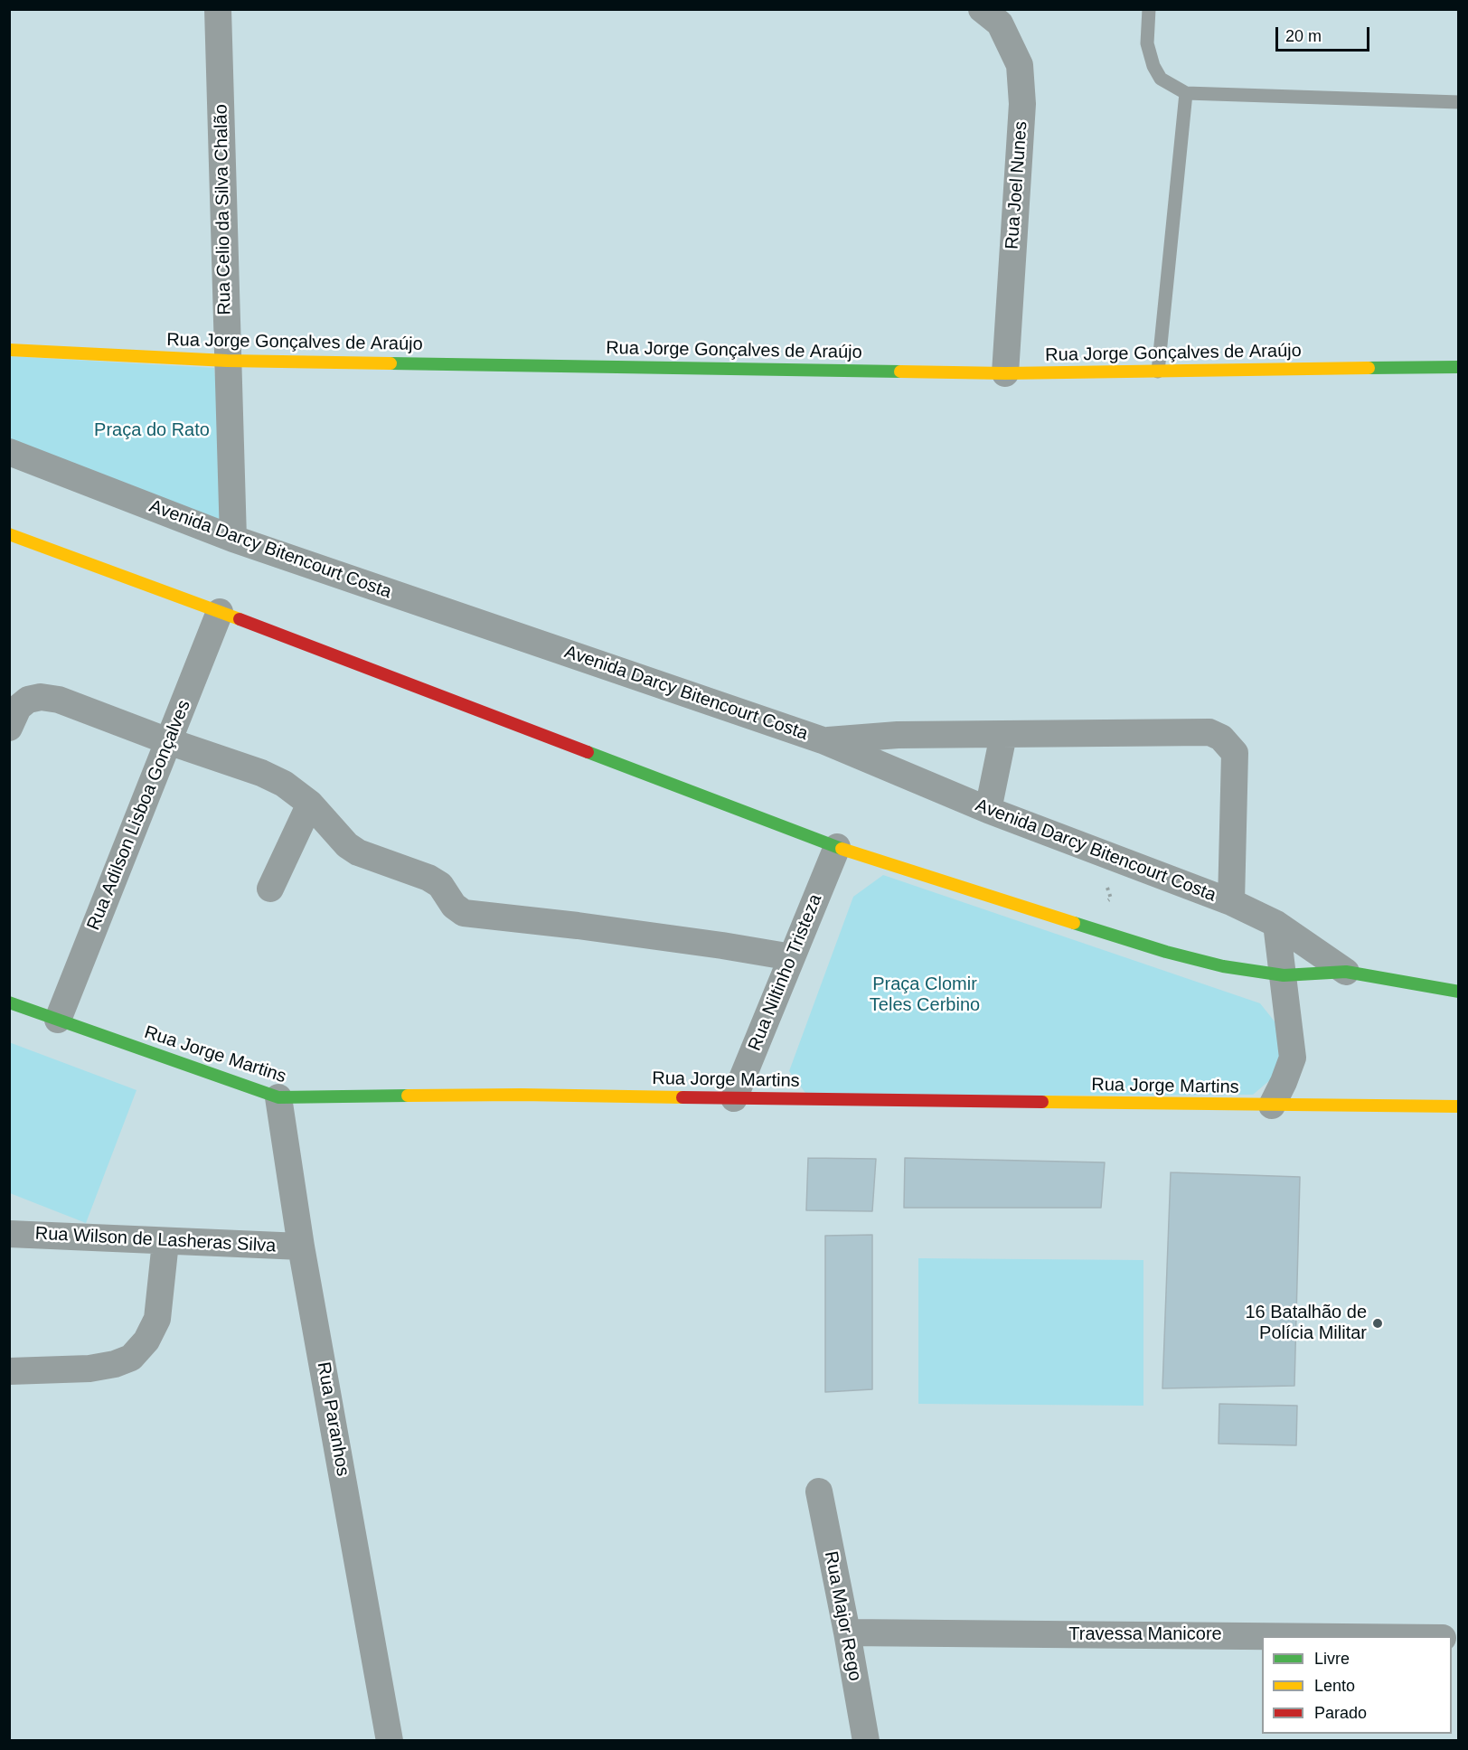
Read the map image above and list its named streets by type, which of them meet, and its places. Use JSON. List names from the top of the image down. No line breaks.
{"streets":{"street":["Rua Joel Nunes","Rua Celio da Silva Chalão","Rua Jorge Gonçalves de Araújo","Avenida Darcy Bitencourt Costa","Rua Adilson Lisboa Gonçalves","Rua Niltinho Tristeza","Rua Jorge Martins","Rua Wilson de Lasheras Silva","Rua Paranhos","Rua Major Rego","Travessa Manicore"]},"crossings":[["Rua Joel Nunes","Rua Jorge Gonçalves de Araújo"],["Rua Celio da Silva Chalão","Rua Jorge Gonçalves de Araújo"],["Rua Celio da Silva Chalão","Avenida Darcy Bitencourt Costa"],["Avenida Darcy Bitencourt Costa","Rua Adilson Lisboa Gonçalves"],["Avenida Darcy Bitencourt Costa","Rua Niltinho Tristeza"],["Rua Adilson Lisboa Gonçalves","Rua Jorge Martins"],["Rua Niltinho Tristeza","Rua Jorge Martins"],["Rua Jorge Martins","Rua Paranhos"],["Rua Wilson de Lasheras Silva","Rua Paranhos"],["Rua Major Rego","Travessa Manicore"]],"parks":["Praça do Rato","Praça Clomir Teles Cerbino"],"places":["16 Batalhão de Polícia Militar"],"legend":["Livre","Lento","Parado"],"scale_bar":"20 m"}
